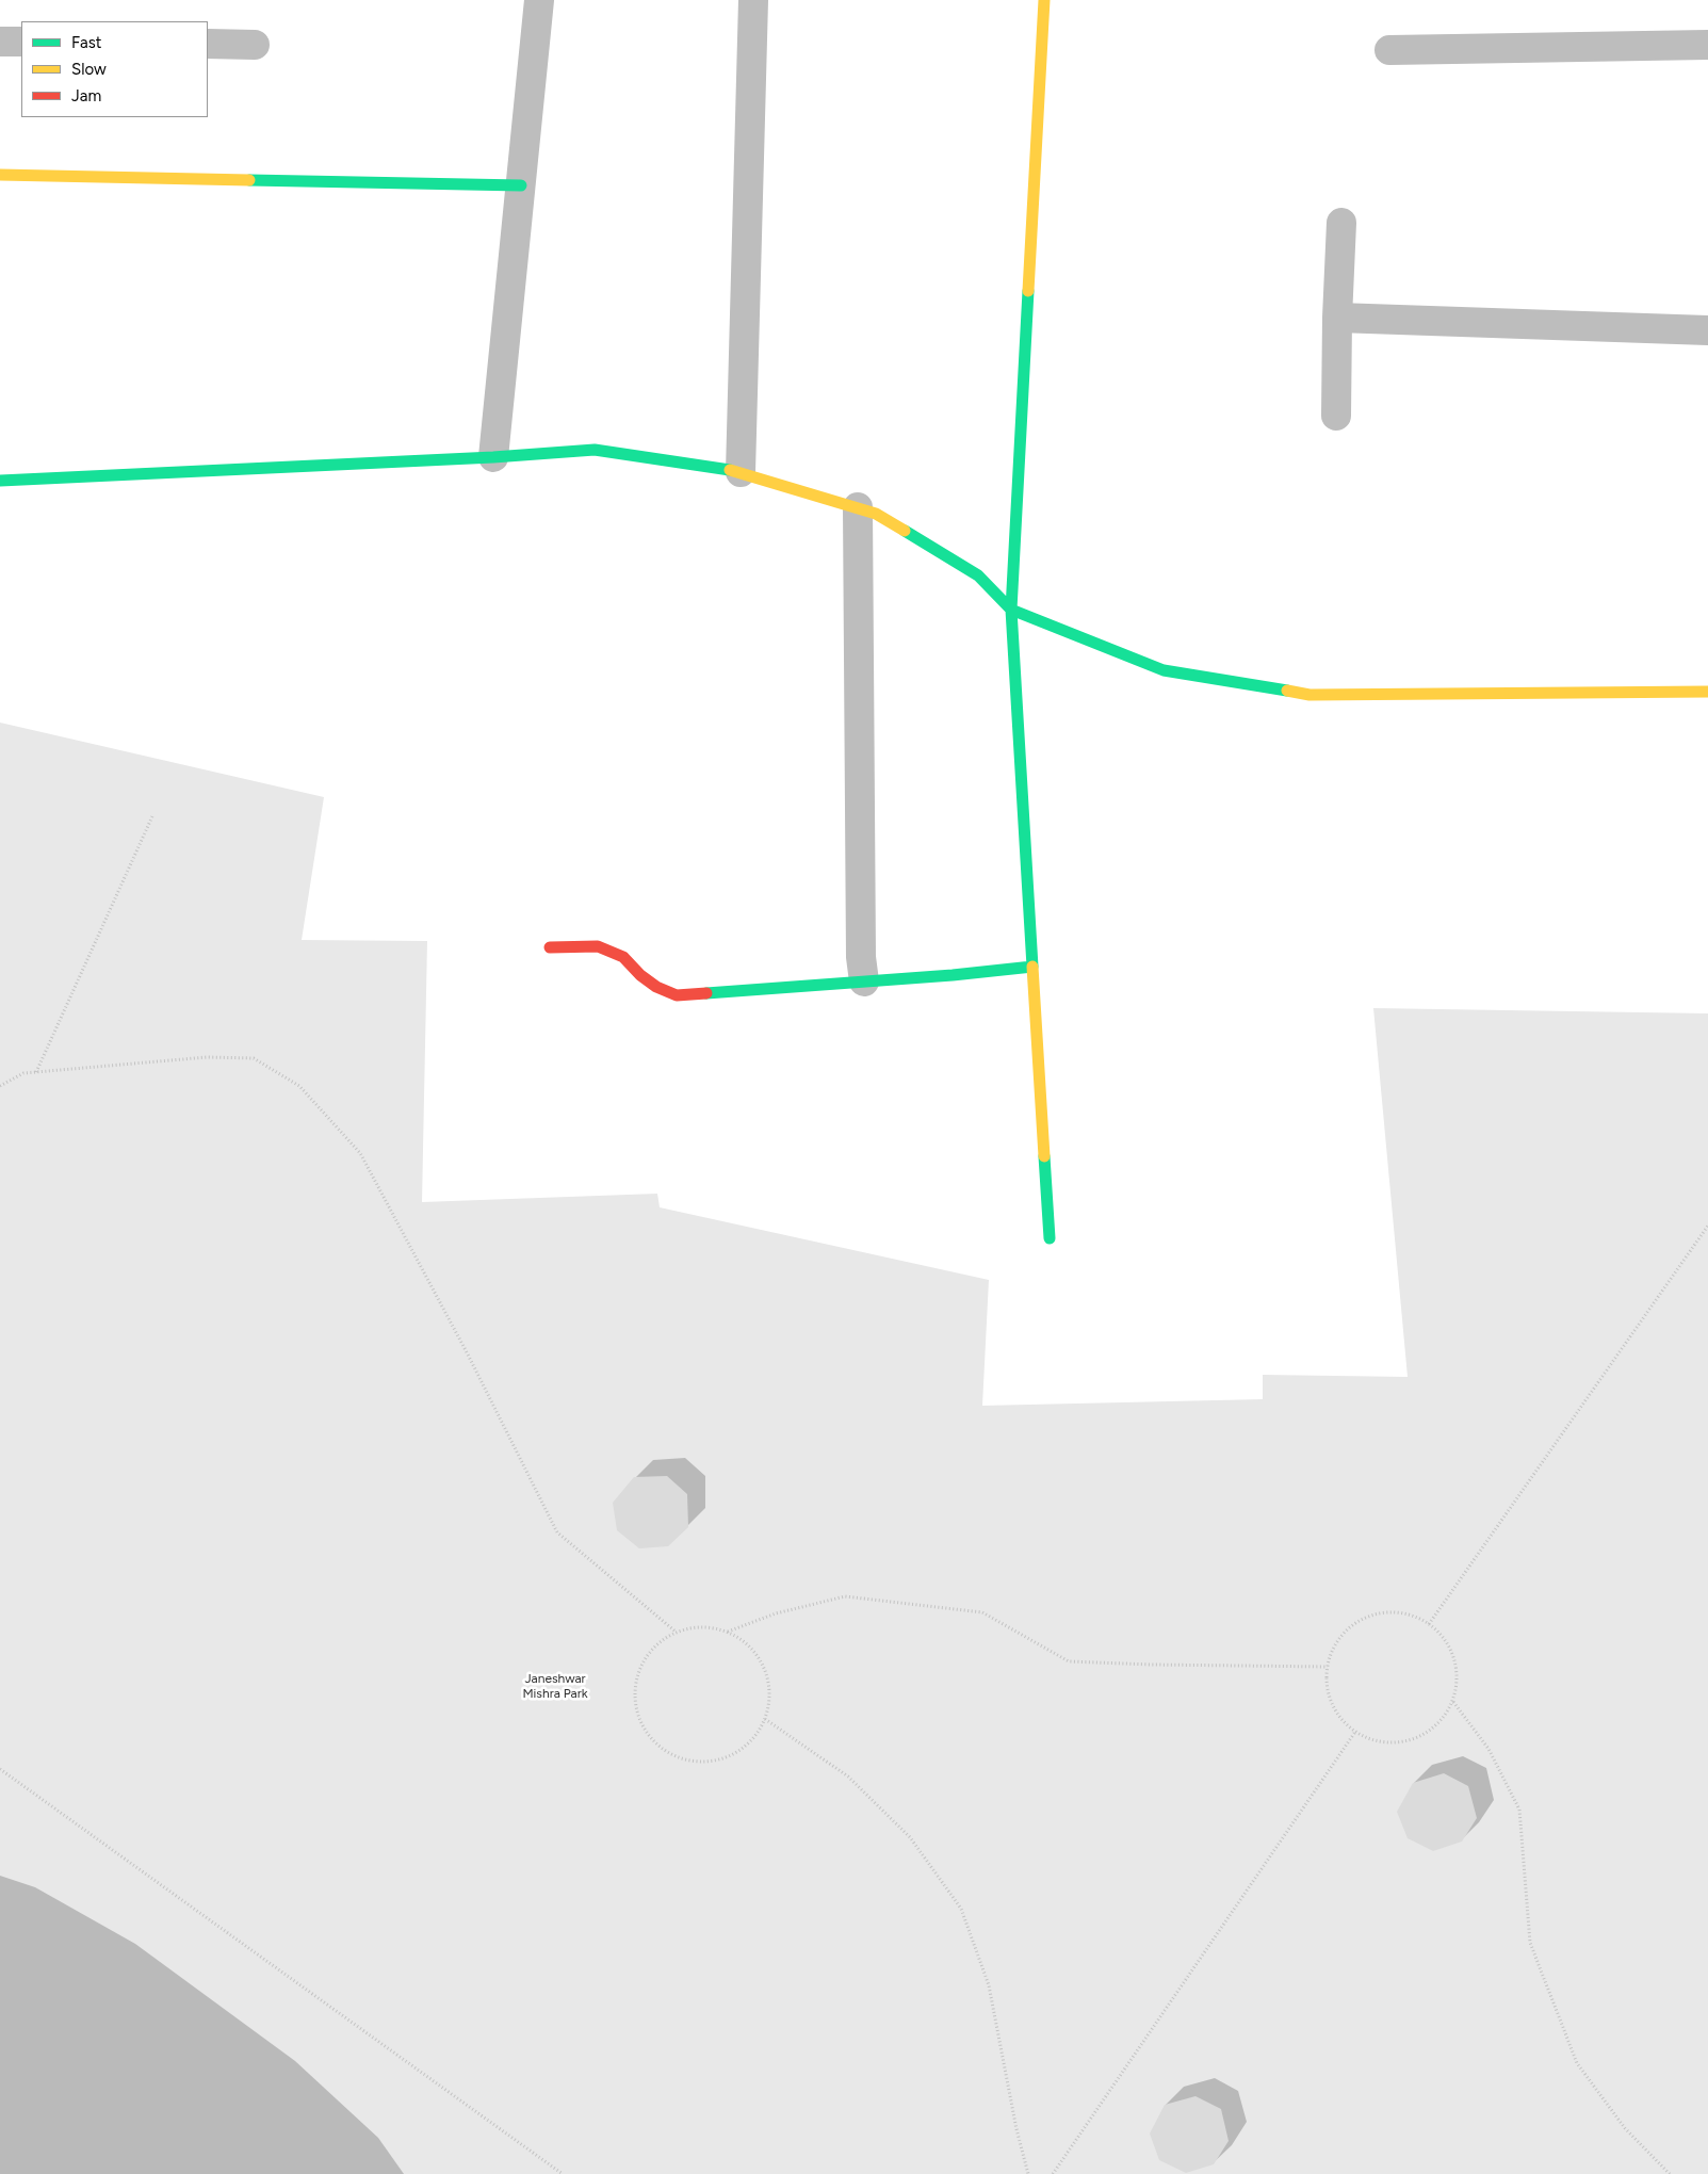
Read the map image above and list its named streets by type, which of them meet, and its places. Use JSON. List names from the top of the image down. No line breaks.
{"parks":["Janeshwar Mishra Park"],"legend":["Fast","Slow","Jam"]}
